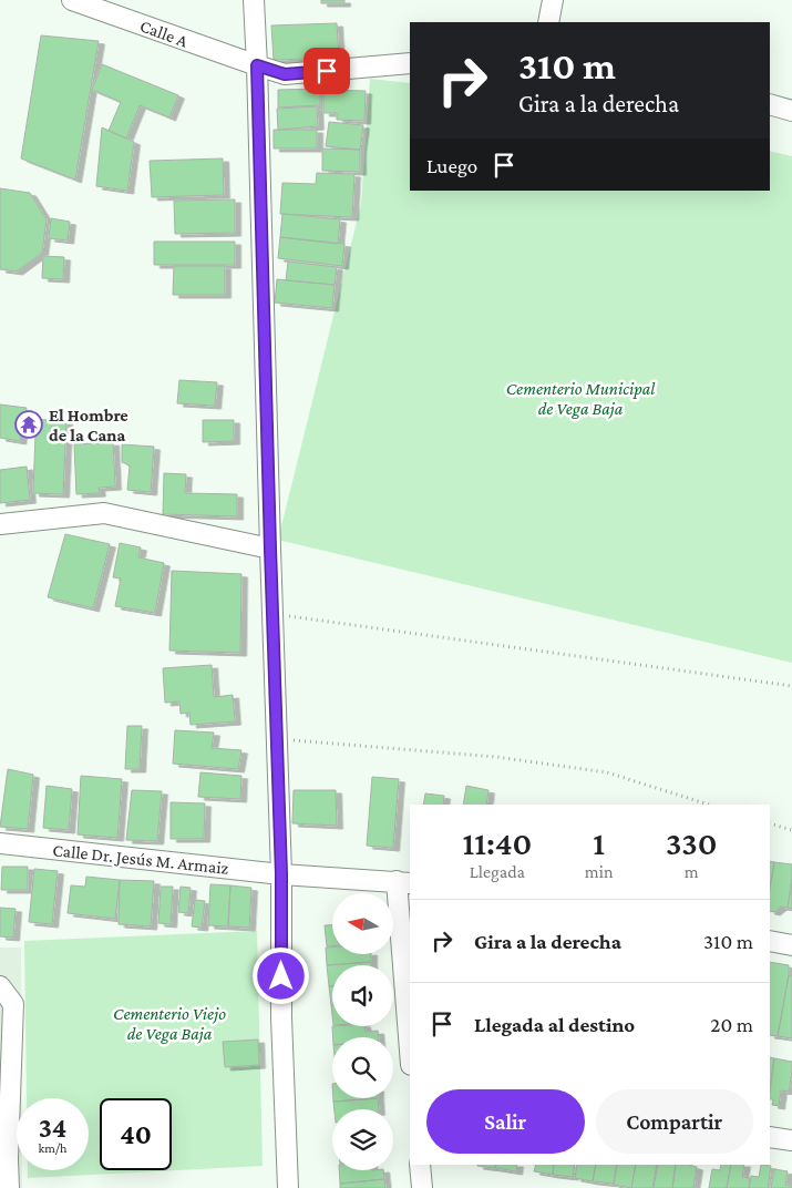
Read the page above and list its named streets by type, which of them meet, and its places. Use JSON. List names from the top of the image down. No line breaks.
{"streets":{"street":["Calle A","Calle Dr. Jesús M. Armaiz"]},"parks":["Cementerio Municipal de Vega Baja","Cementerio Viejo de Vega Baja"],"places":{"temple":["El Hombre de la Cana"]},"north":"left","page":{"turn":["310 m","Gira a la derecha"],"then":"Luego","eta":["11:40","Llegada","1","min","330","m"],"list":[{"name":"Gira a la derecha","value":"310 m"},{"name":"Llegada al destino","value":"20 m"}],"buttons":["Salir","Compartir"],"speed":"34 km/h","limit":"40"}}
